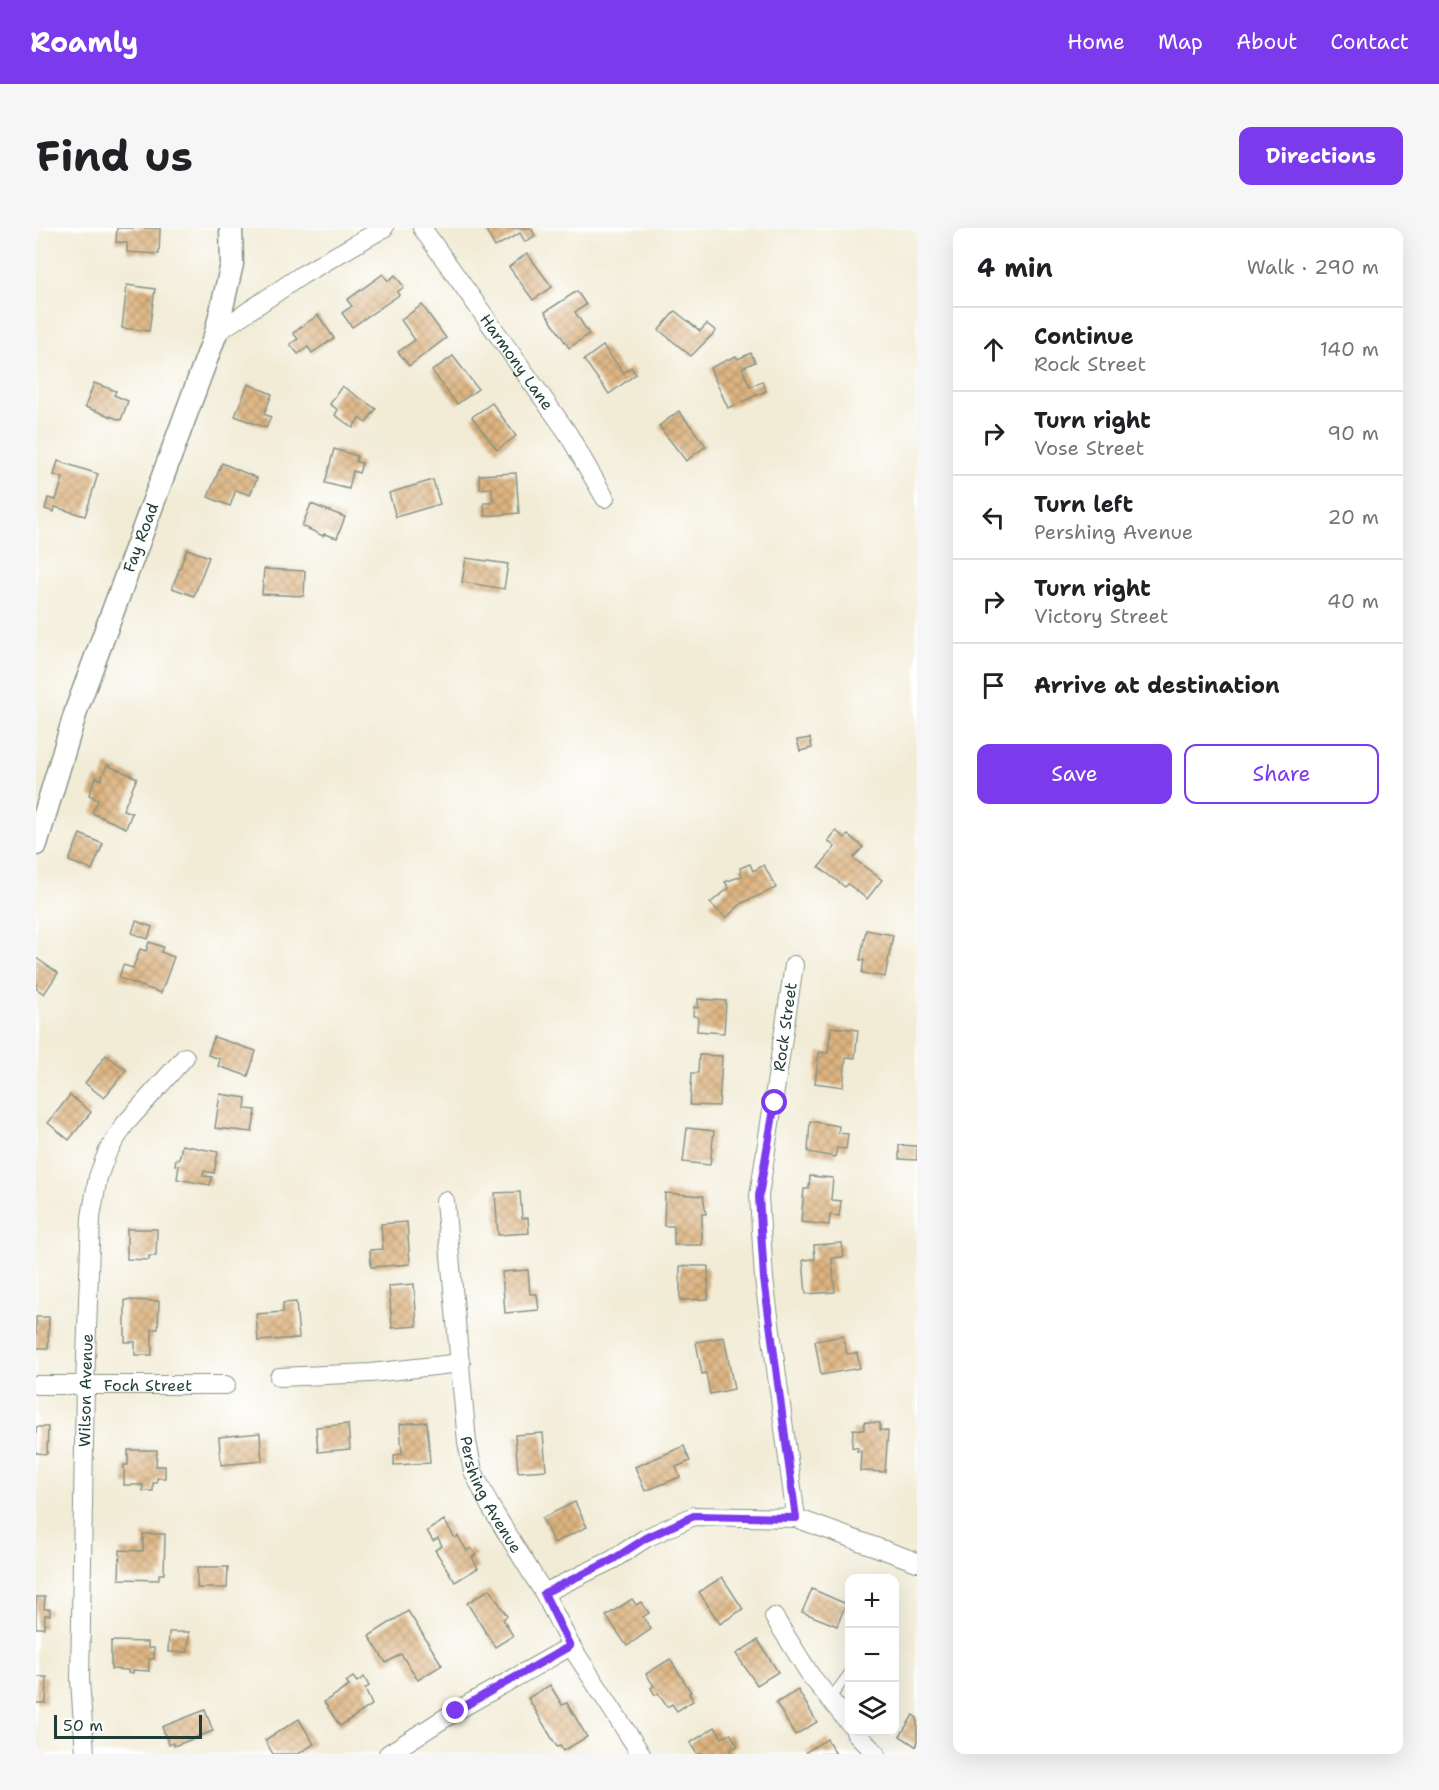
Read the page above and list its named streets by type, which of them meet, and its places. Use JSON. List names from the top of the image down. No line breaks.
{"streets":{"street":["Harmony Lane","Fay Road","Rock Street","Foch Street","Wilson Avenue","Pershing Avenue"]},"crossings":[["Foch Street","Wilson Avenue"]],"scale_bar":"50 m","page":{"header":"Roamly","nav":["Home","Map","About","Contact"],"buttons":["Directions",["Save","Share"]],"title":"Find us","heading":["4 min","Walk · 290 m"],"list":[["Continue","Rock Street","140 m"],["Turn right","Vose Street","90 m"],["Turn left","Pershing Avenue","20 m"],["Turn right","Victory Street","40 m"],"Arrive at destination"],"map_buttons":["+","−"],"scale":"50 m"}}
